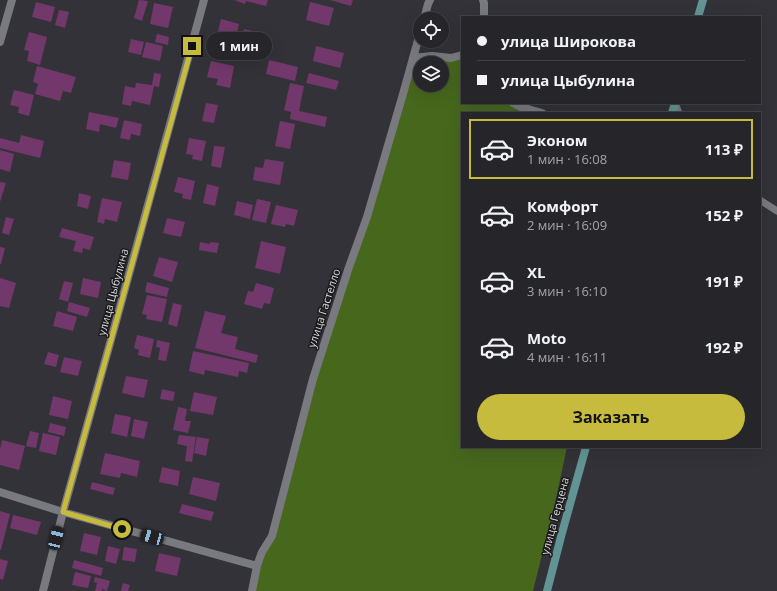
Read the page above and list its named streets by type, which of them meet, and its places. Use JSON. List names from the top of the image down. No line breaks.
{"streets":{"main road":["улица Герцена"],"street":["улица Цыбулина","улица Гастелло"]},"page":{"banner":["улица Широкова","улица Цыбулина"],"bubble":"1 мин","list":[{"name":"Эконом","note":"1 мин · 16:08","value":"113 ₽"},{"name":"Комфорт","note":"2 мин · 16:09","value":"152 ₽"},{"name":"XL","note":"3 мин · 16:10","value":"191 ₽"},{"name":"Moto","note":"4 мин · 16:11","value":"192 ₽"}],"buttons":"Заказать"}}
